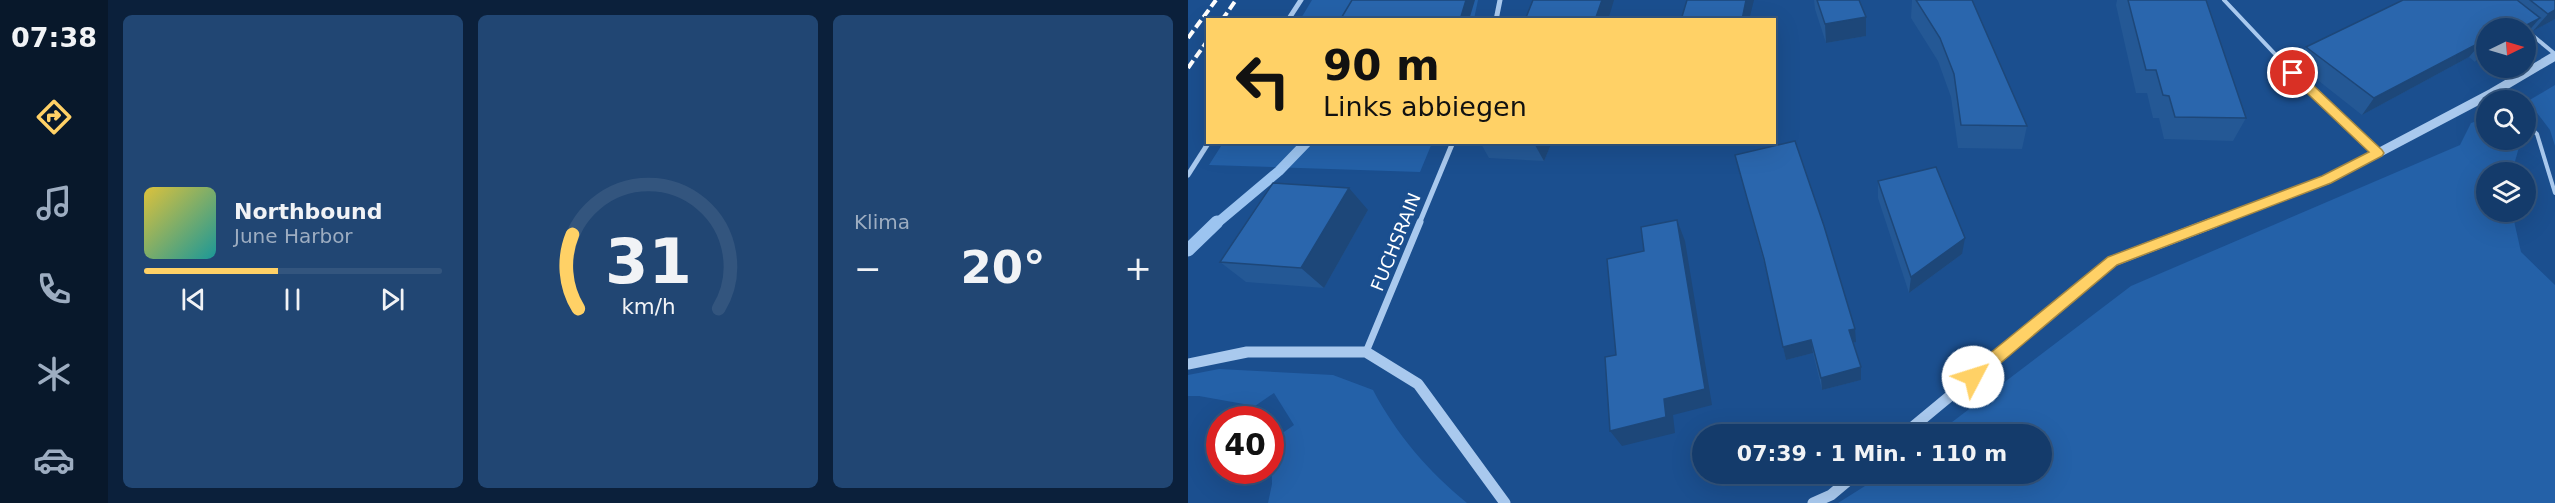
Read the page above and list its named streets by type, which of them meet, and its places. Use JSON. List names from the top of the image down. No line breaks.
{"streets":{"street":["FUCHSRAIN"]},"north":"right","page":{"tabs":"07:38","tile":"Klima","turn":["90 m","Links abbiegen"],"song":["Northbound","June Harbor"],"heat":["−","20°","+"],"limit":"40","trip":"07:39 · 1 Min. · 110 m","gauge":["31","km/h"]}}
